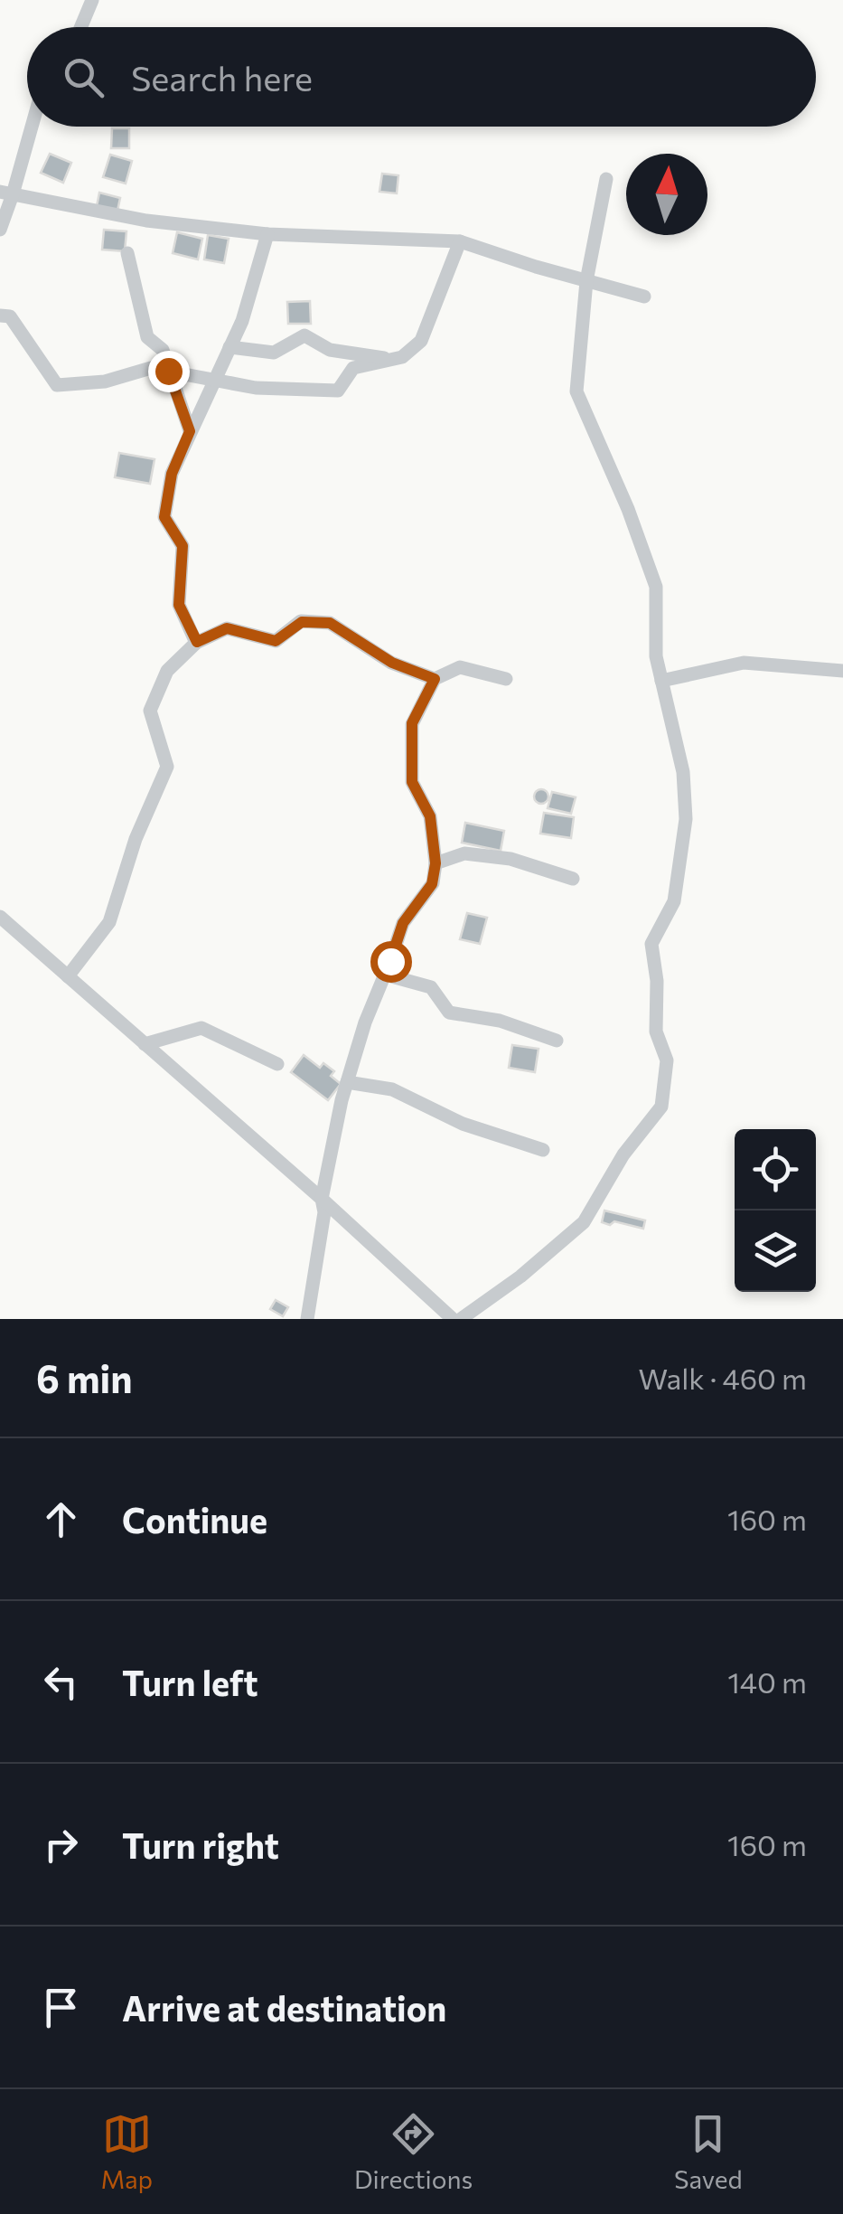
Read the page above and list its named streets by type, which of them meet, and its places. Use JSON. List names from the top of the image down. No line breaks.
{"north":"top","page":{"search":"Search here","heading":["6 min","Walk · 460 m"],"list":[["Continue","160 m"],["Turn left","140 m"],["Turn right","160 m"],"Arrive at destination"],"nav":["Map","Directions","Saved"]}}
